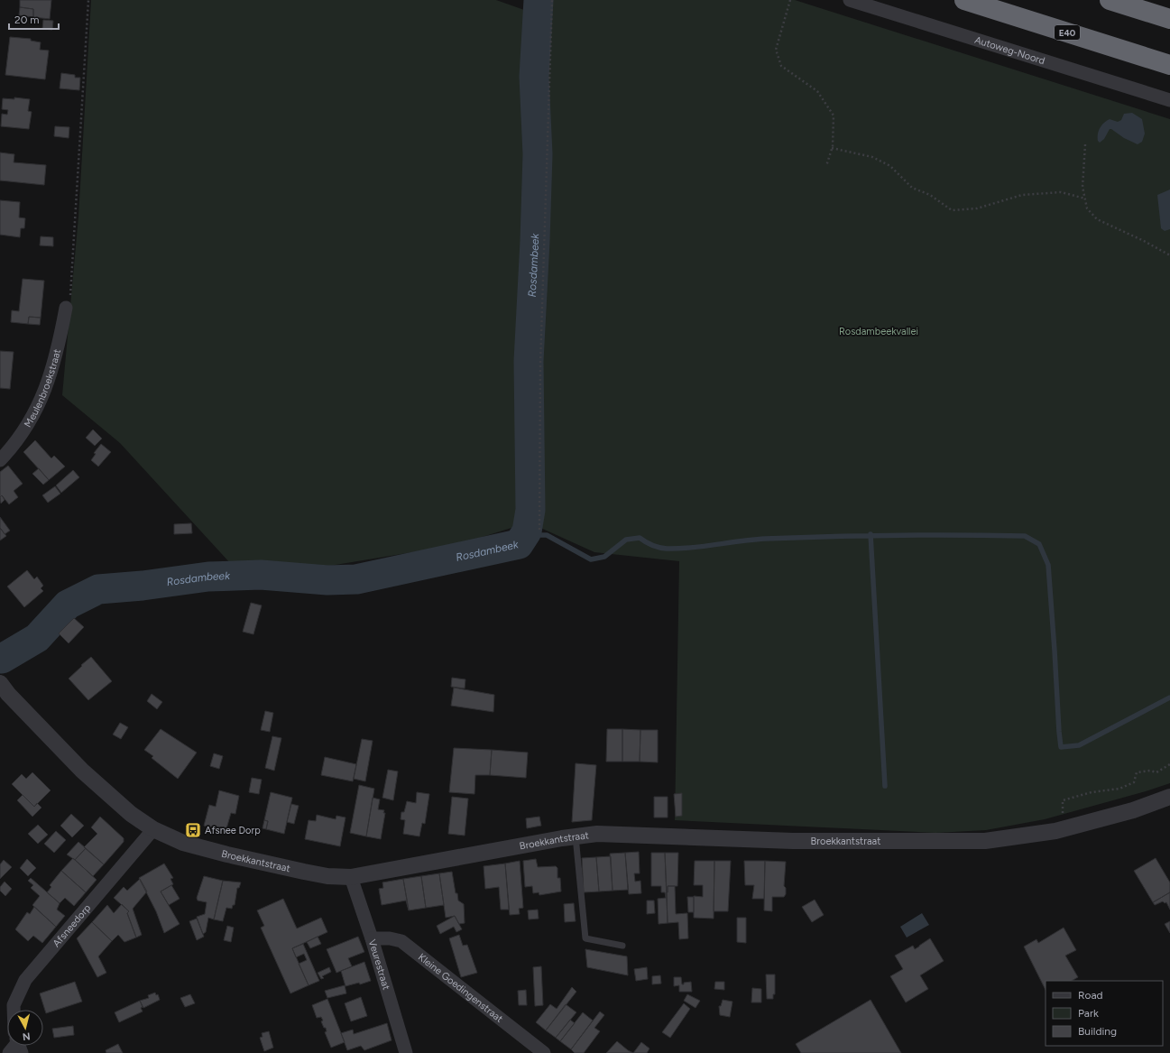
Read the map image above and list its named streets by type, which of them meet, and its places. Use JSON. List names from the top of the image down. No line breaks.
{"streets":{"highway":["E40"],"street":["Autoweg-Noord","Meulenbroekstraat","Broekkantstraat","Afsneedorp","Veurestraat","Kleine Goedingenstraat"]},"crossings":[["Broekkantstraat","Afsneedorp"],["Broekkantstraat","Veurestraat"],["Veurestraat","Kleine Goedingenstraat"]],"water":["Rosdambeek"],"parks":["Rosdambeekvallei"],"places":{"bus stop":["Afsnee Dorp"]},"legend":["Road","Park","Building"],"scale_bar":"20 m","north":"bottom"}
